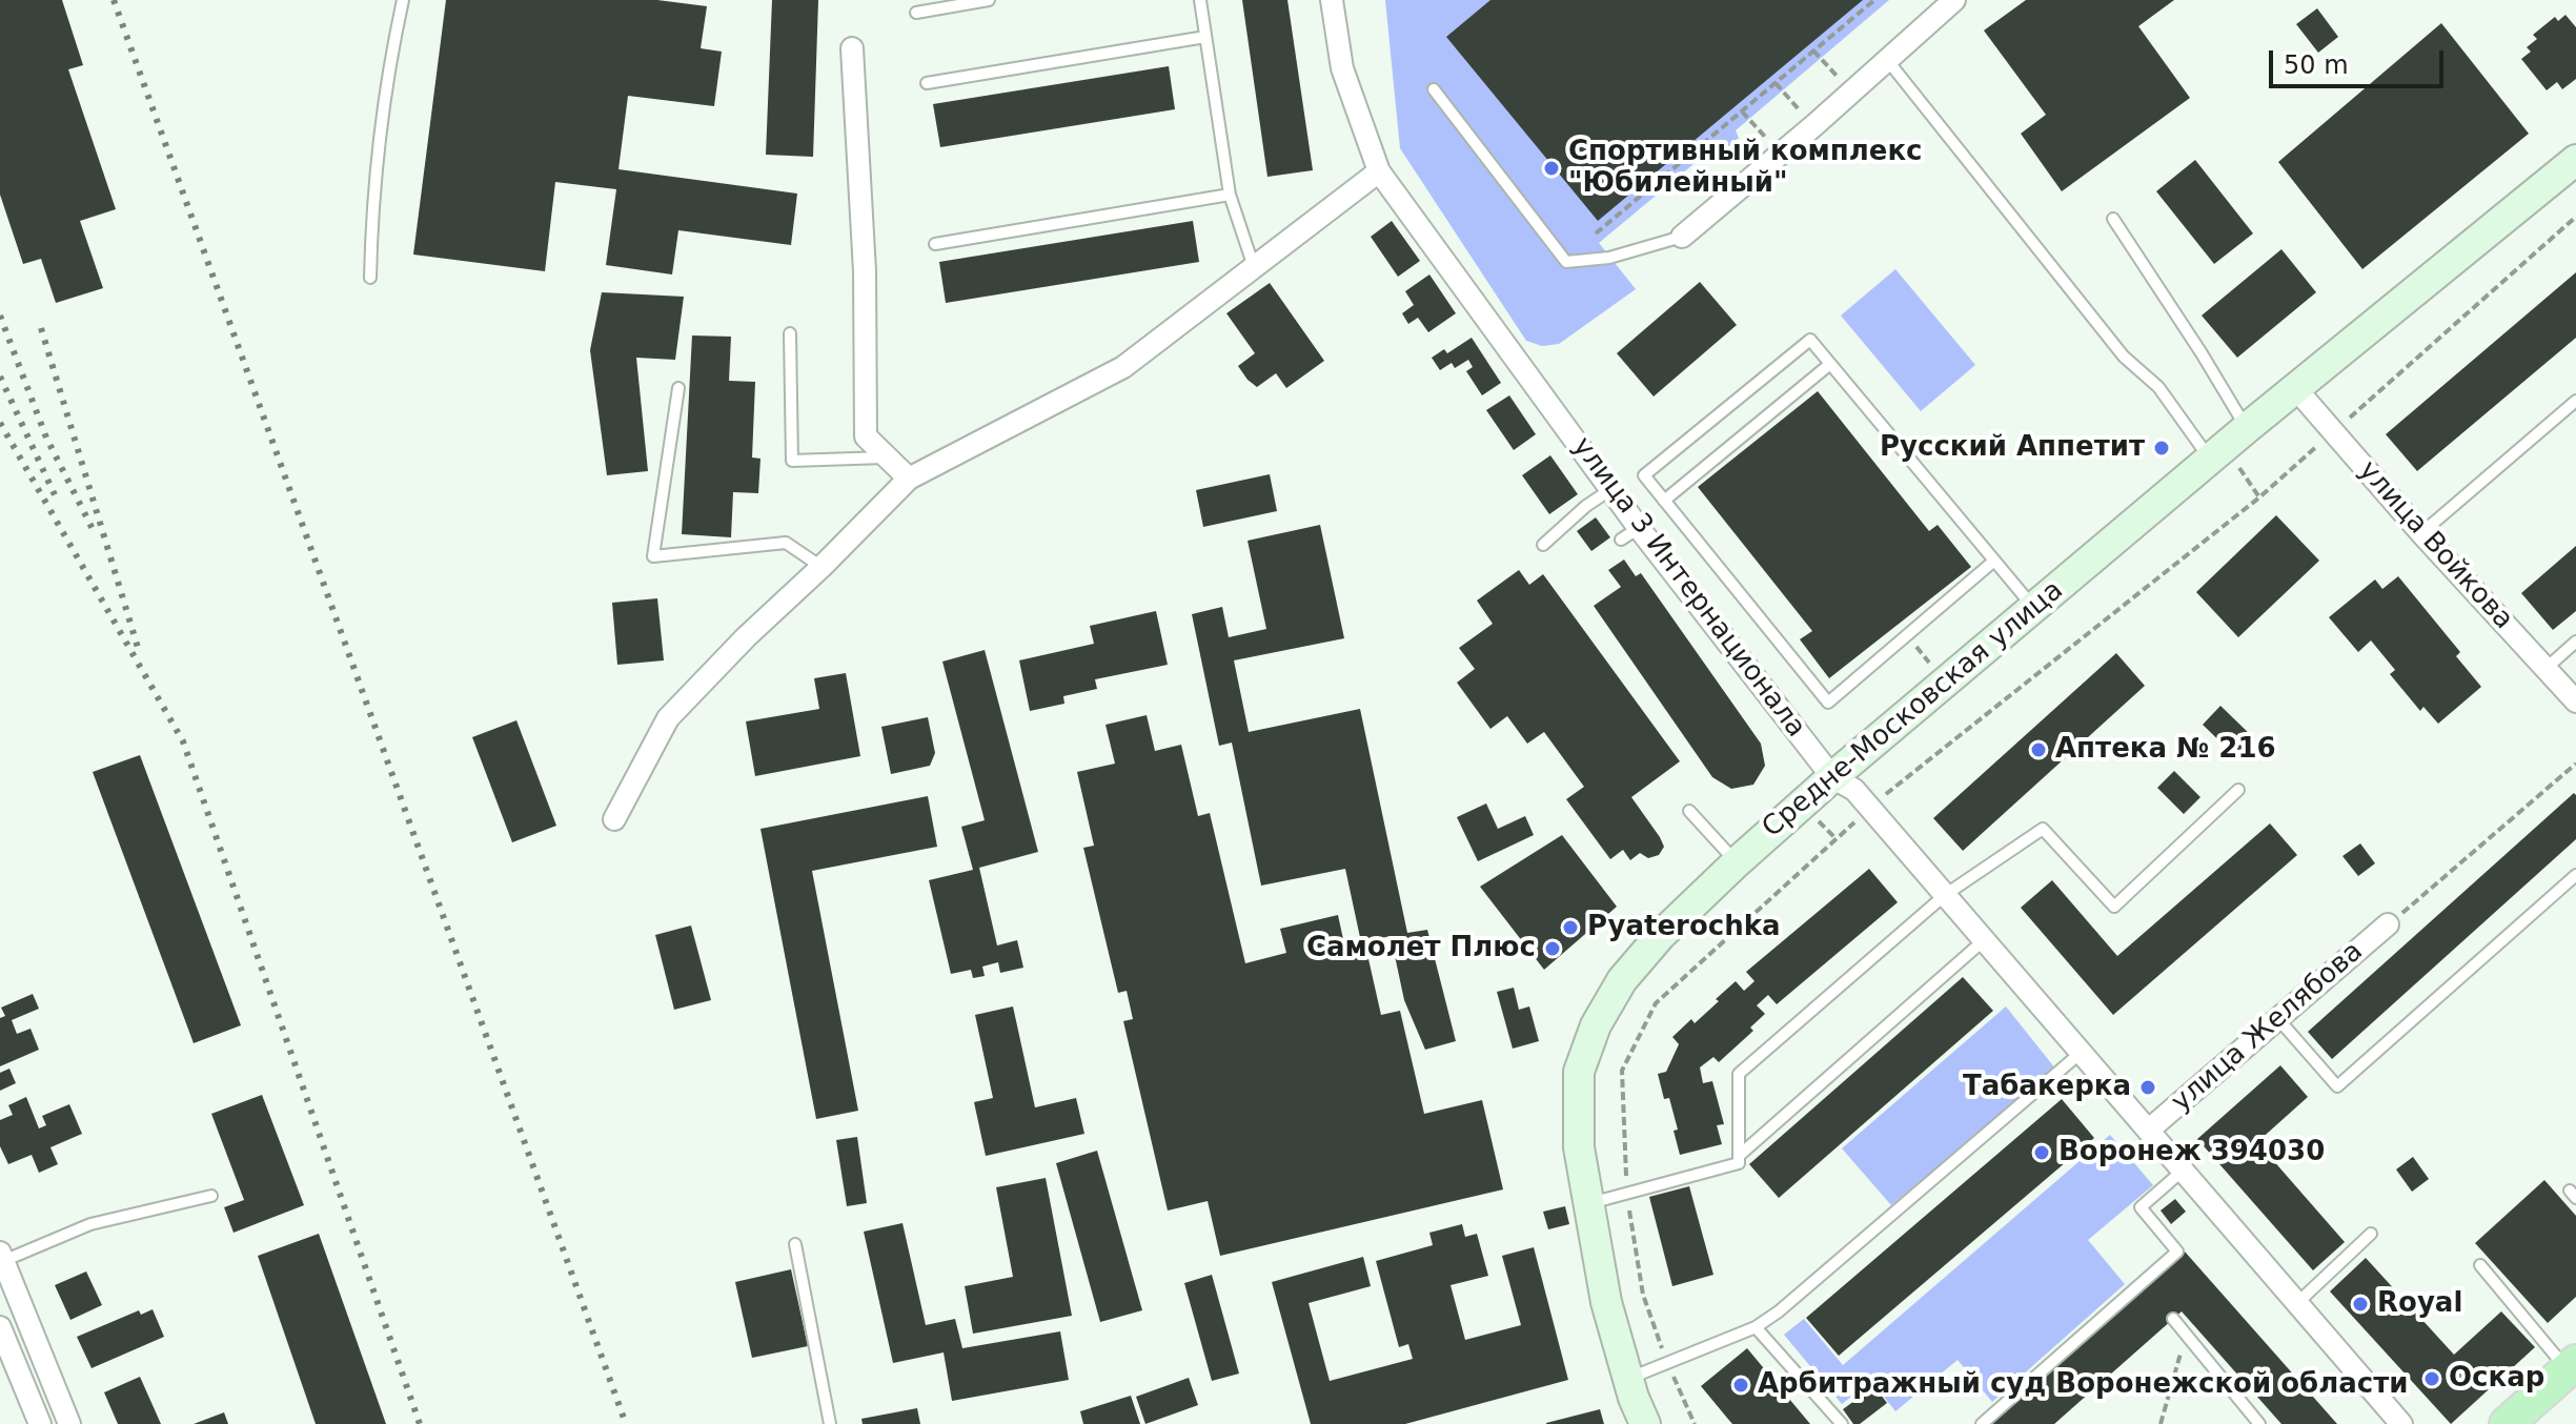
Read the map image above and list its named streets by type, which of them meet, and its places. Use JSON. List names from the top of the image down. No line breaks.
{"streets":{"street":["улица Войкова","улица 3 Интернационала","Средне-Московская улица","улица Желябова"]},"crossings":[["улица Войкова","Средне-Московская улица"],["улица 3 Интернационала","Средне-Московская улица"],["улица 3 Интернационала","улица Желябова"]],"places":["Спортивный комплекс \"Юбилейный\"","Русский Аппетит","Аптека № 216","Pyaterochka","Самолет Плюс","Табакерка","Воронеж 394030","Royal","Оскар","Арбитражный суд Воронежской области"],"scale_bar":"50 m"}
